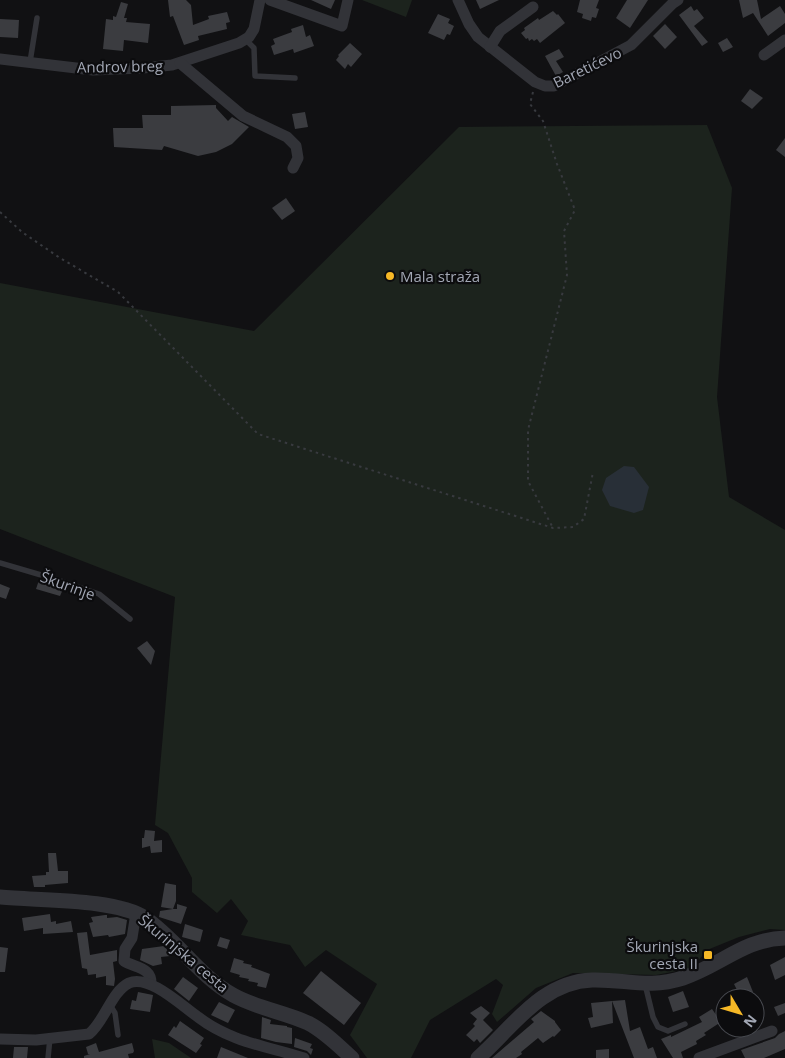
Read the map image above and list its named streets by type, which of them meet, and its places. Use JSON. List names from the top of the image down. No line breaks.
{"streets":{"street":["Androv breg","Baretićevo","Škurinjska cesta"],"lane":["Škurinje"]},"places":{"other":["Mala straža"],"transit":["Škurinjska cesta II"]},"north":"bottom right"}
